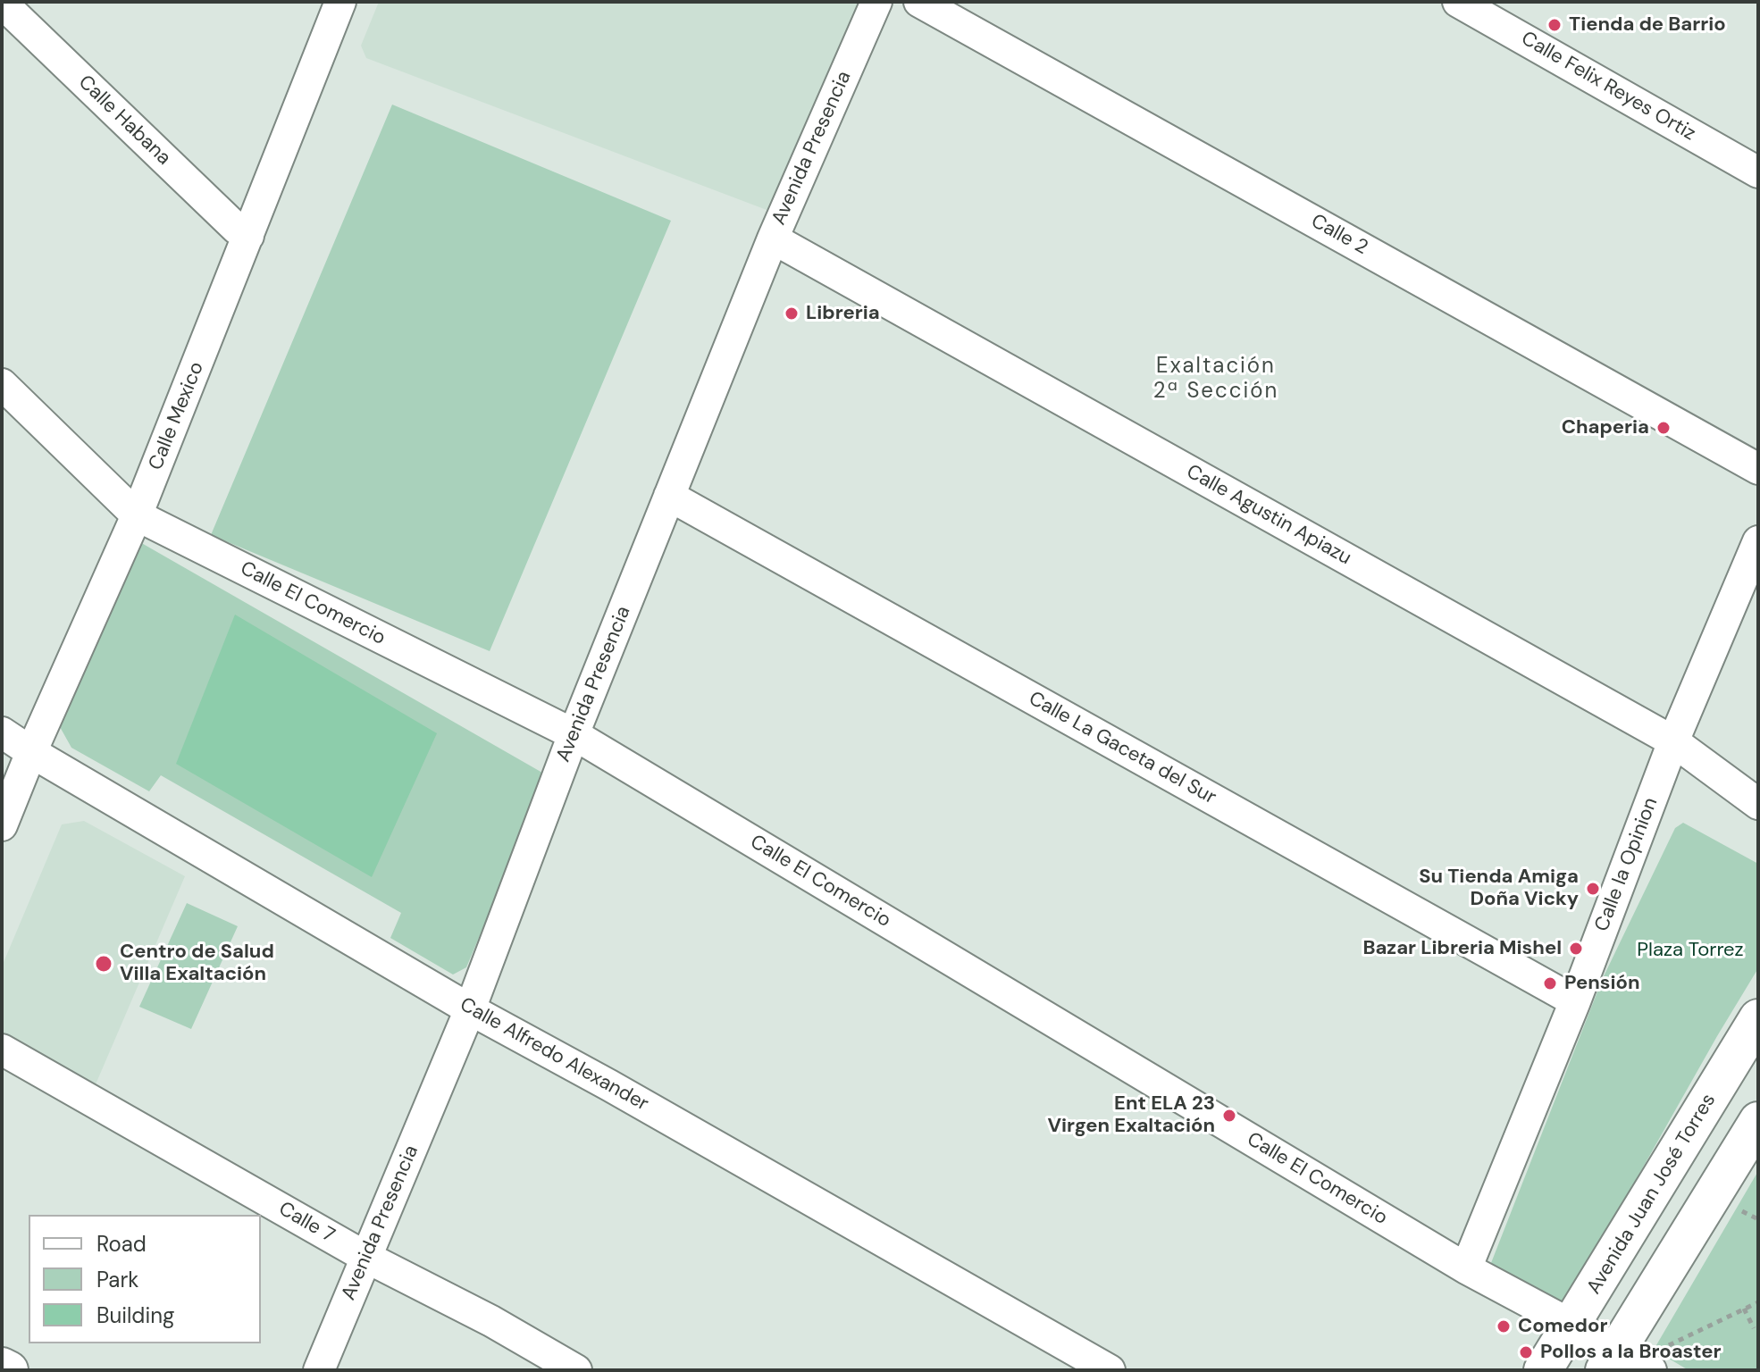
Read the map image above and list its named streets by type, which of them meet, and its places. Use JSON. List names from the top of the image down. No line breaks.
{"streets":{"street":["Calle Felix Reyes Ortiz","Calle Habana","Avenida Presencia","Calle 2","Calle Mexico","Calle Agustin Apiazu","Calle El Comercio","Calle La Gaceta del Sur","Calle la Opinion","Calle Alfredo Alexander","Avenida Juan José Torres","Calle 7"]},"crossings":[["Calle Habana","Calle Mexico"],["Avenida Presencia","Calle Agustin Apiazu"],["Avenida Presencia","Calle El Comercio"],["Avenida Presencia","Calle La Gaceta del Sur"],["Avenida Presencia","Calle Alfredo Alexander"],["Avenida Presencia","Calle 7"],["Calle Mexico","Calle El Comercio"],["Calle Mexico","Calle Alfredo Alexander"],["Calle Agustin Apiazu","Calle la Opinion"],["Calle El Comercio","Calle la Opinion"],["Calle El Comercio","Avenida Juan José Torres"],["Calle La Gaceta del Sur","Calle la Opinion"]],"districts":["Exaltación 2ª Sección"],"parks":["Plaza Torrez"],"places":["Tienda de Barrio","Libreria","Chaperia","Su Tienda Amiga Doña Vicky","Bazar Libreria Mishel","Centro de Salud Villa Exaltación","Pensión","Ent ELA 23 Virgen Exaltación","Comedor","Pollos a la Broaster"],"legend":["Road","Park","Building"]}
